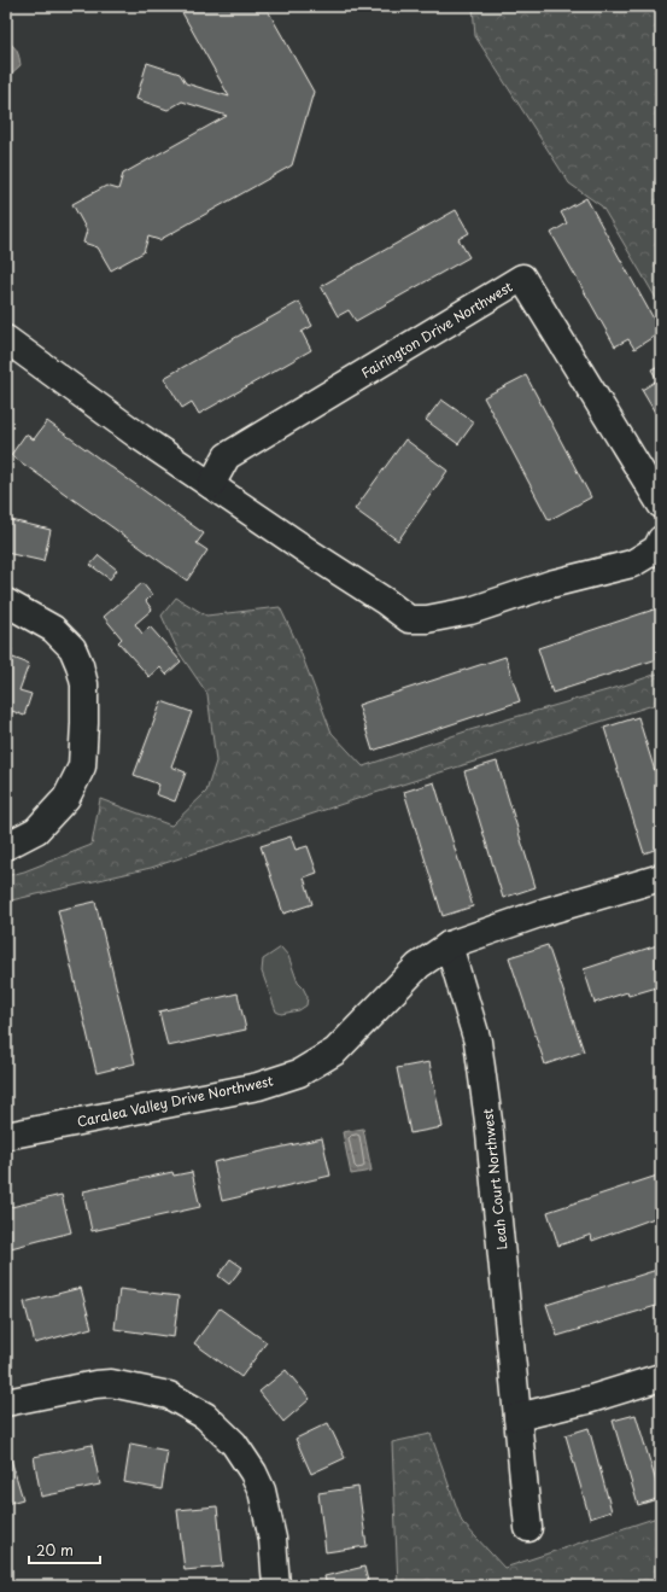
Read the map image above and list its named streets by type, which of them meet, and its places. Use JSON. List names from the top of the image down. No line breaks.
{"streets":{"street":["Fairington Drive Northwest","Caralea Valley Drive Northwest","Leah Court Northwest"]},"crossings":[["Caralea Valley Drive Northwest","Leah Court Northwest"]],"scale_bar":"20 m"}
